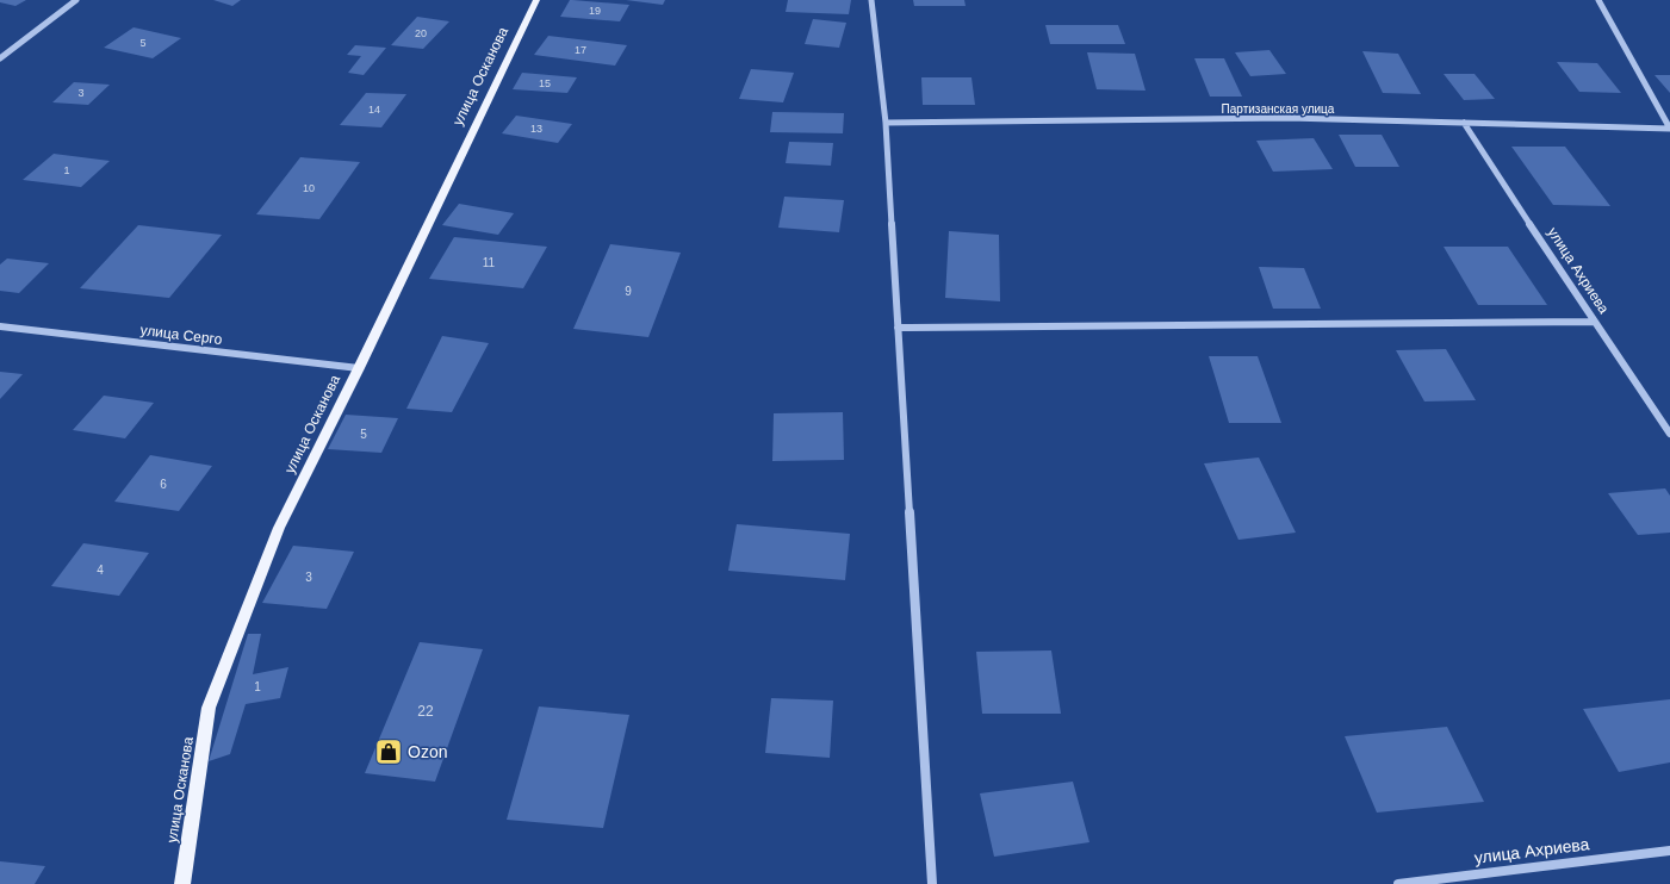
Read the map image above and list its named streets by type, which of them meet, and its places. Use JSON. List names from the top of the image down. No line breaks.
{"streets":{"main road":["улица Осканова"],"street":["Партизанская улица","улица Ахриева","улица Серго"]},"crossings":[["улица Осканова","улица Серго"],["Партизанская улица","улица Ахриева"]],"places":{"shop":["Ozon"]},"house_numbers":["19","20","5","17","15","3","14","13","1","10","11","9","5","6","4","3","1","22"]}
